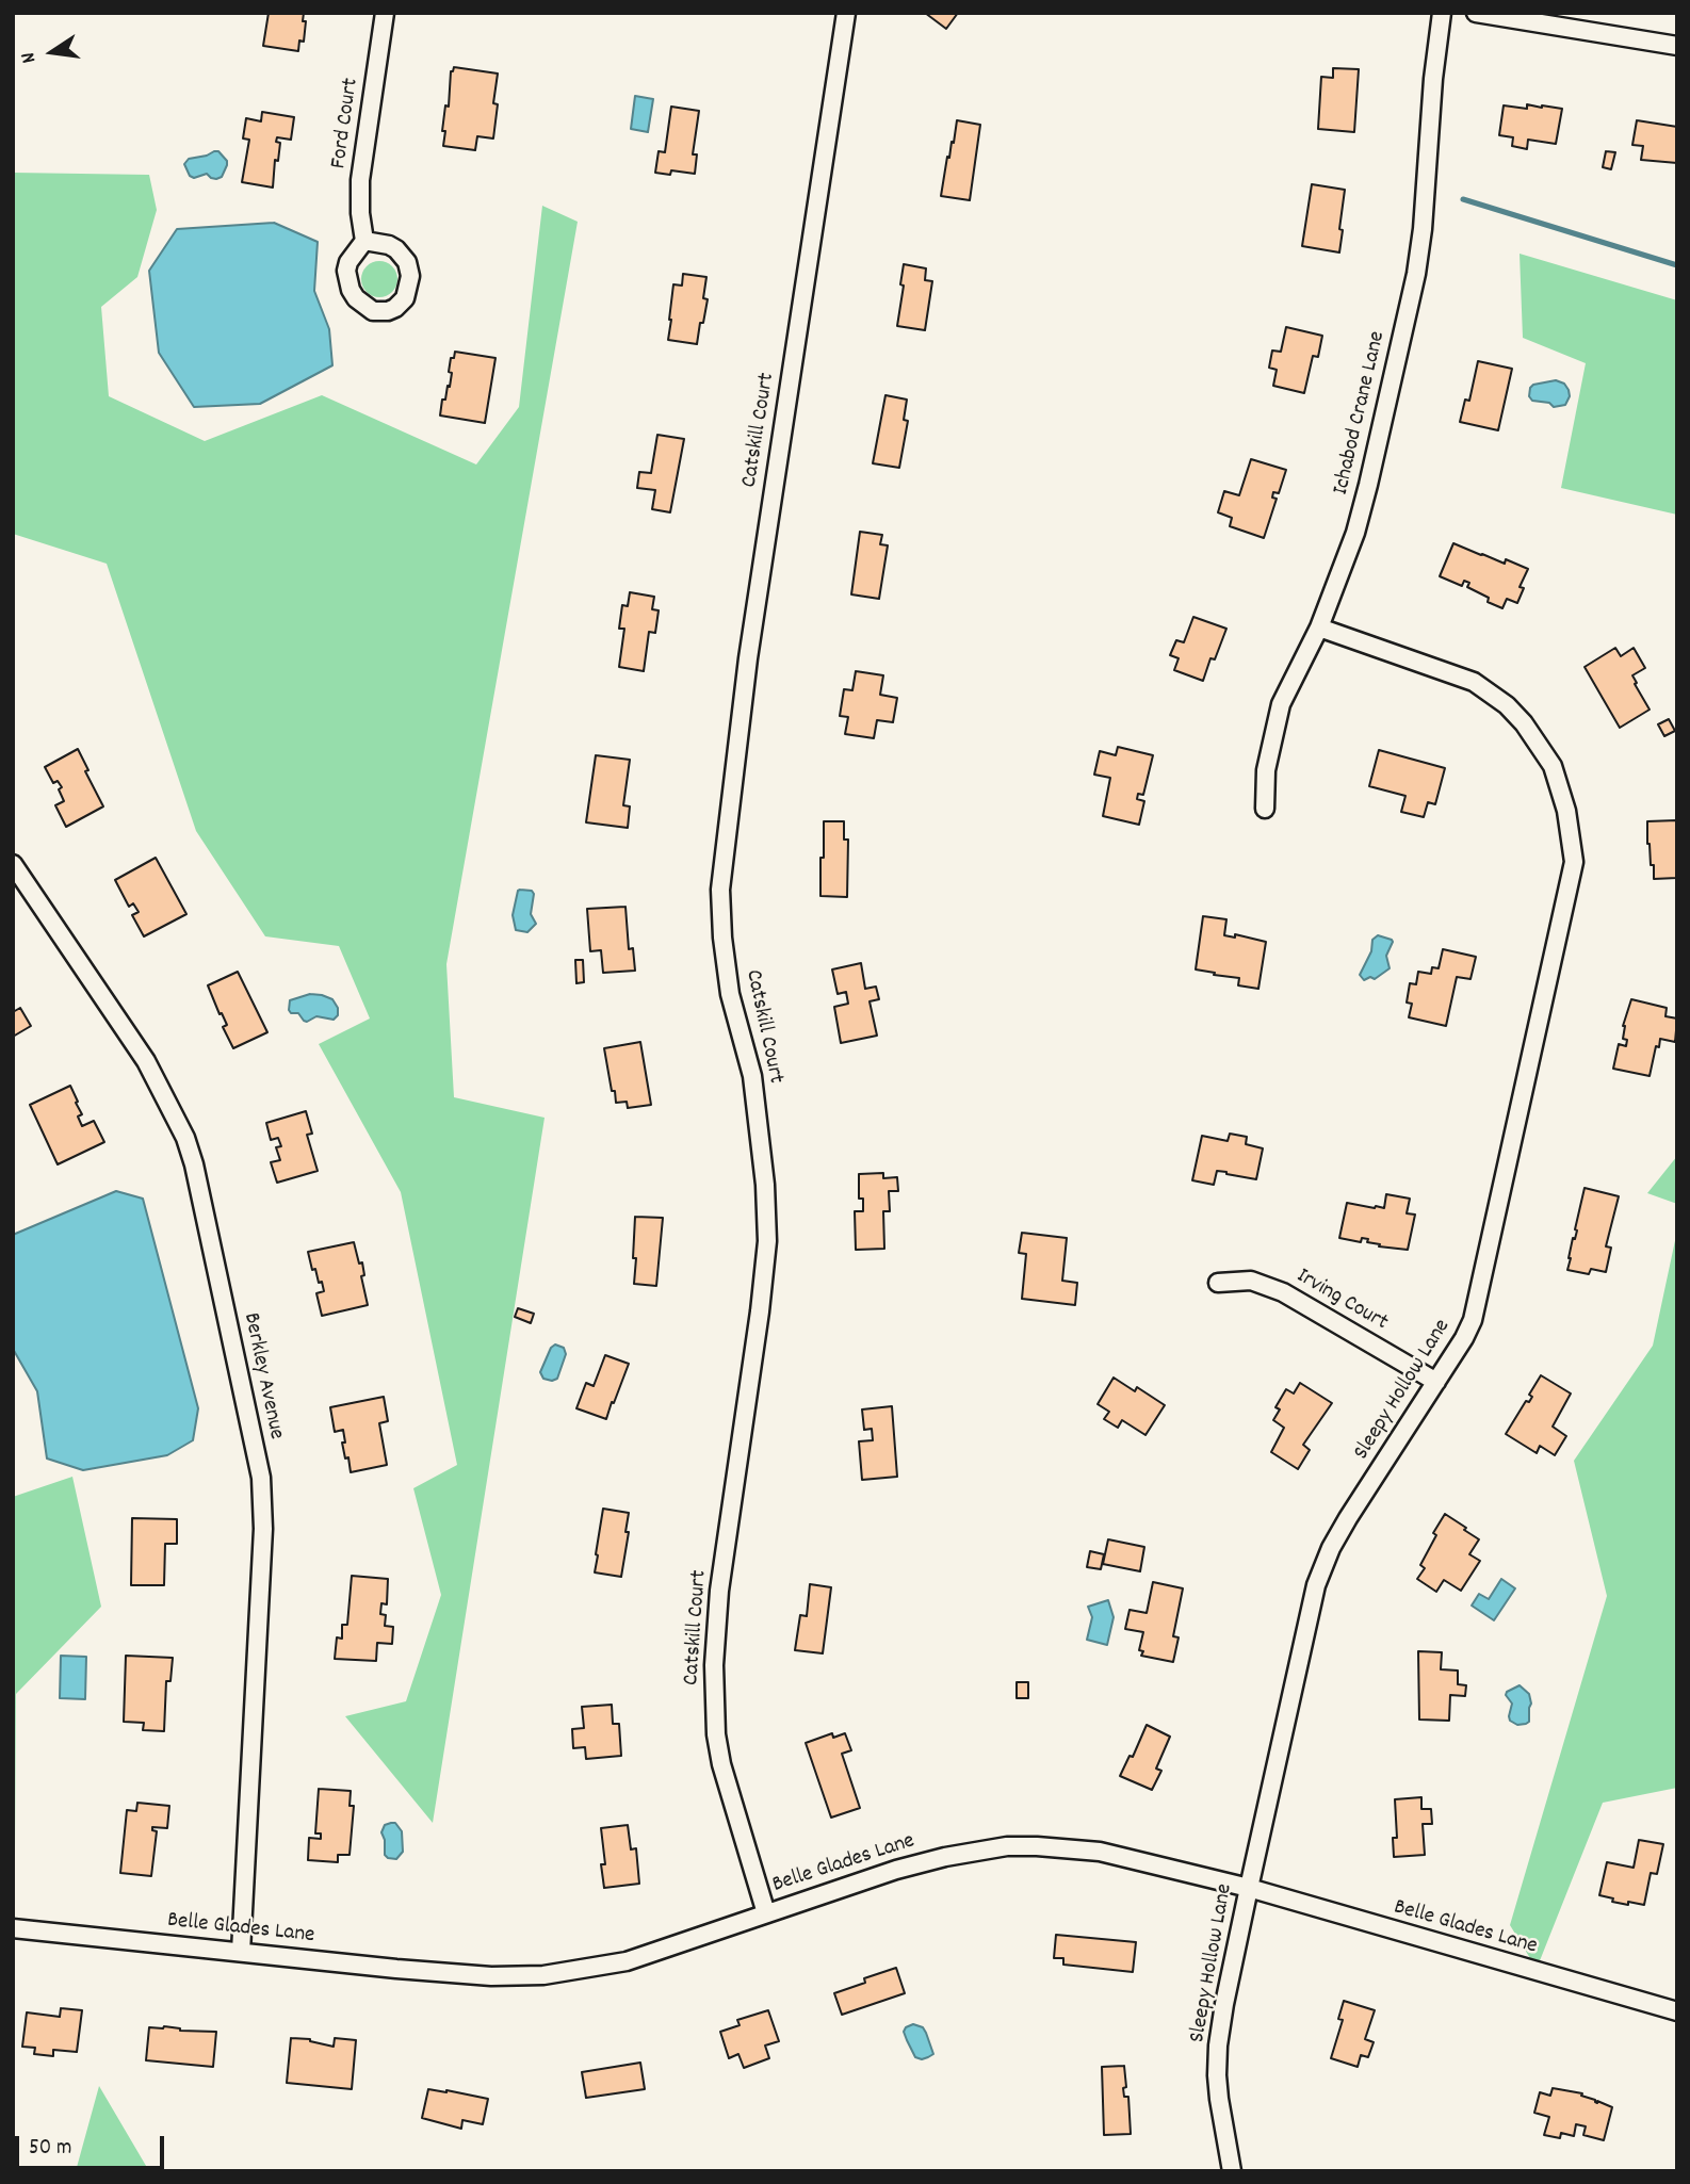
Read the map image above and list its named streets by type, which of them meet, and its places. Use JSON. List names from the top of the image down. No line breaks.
{"streets":{"street":["Ford Court","Ichabod Crane Lane","Catskill Court","Irving Court","Berkley Avenue","Sleepy Hollow Lane","Belle Glades Lane"]},"crossings":[["Ichabod Crane Lane","Sleepy Hollow Lane"],["Catskill Court","Belle Glades Lane"],["Irving Court","Sleepy Hollow Lane"],["Berkley Avenue","Belle Glades Lane"],["Sleepy Hollow Lane","Belle Glades Lane"]],"scale_bar":"50 m","north":"left"}
